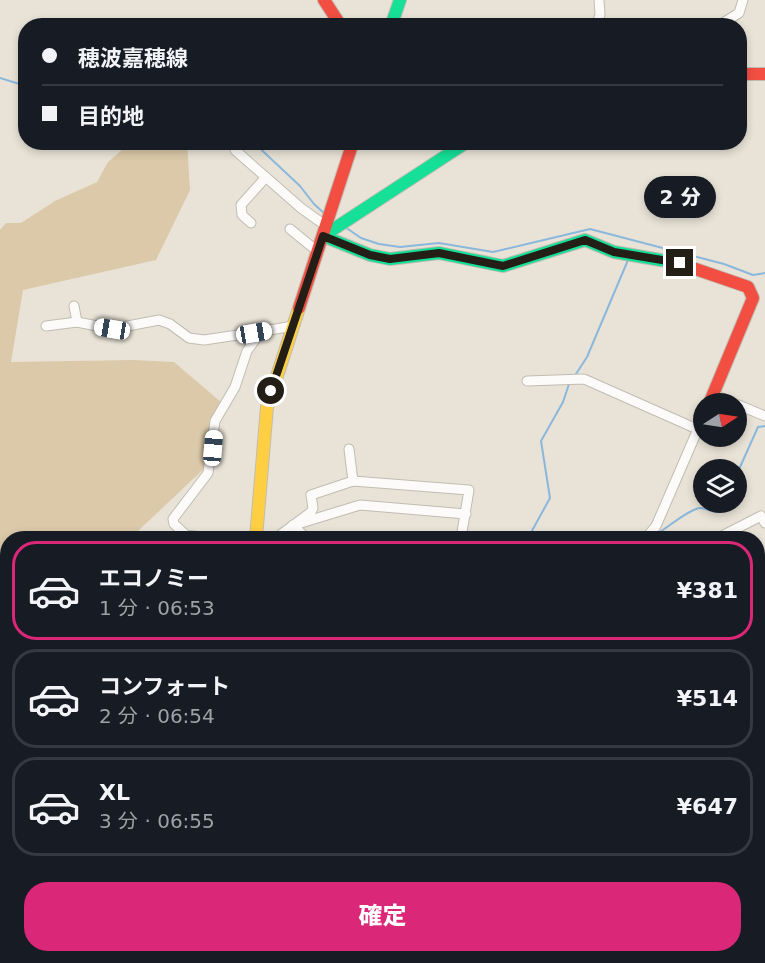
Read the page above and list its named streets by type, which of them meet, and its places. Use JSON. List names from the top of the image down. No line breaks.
{"north":"right","page":{"banner":["穂波嘉穂線","目的地"],"bubble":"2 分","list":[{"name":"エコノミー","note":"1 分 · 06:53","value":"¥381"},{"name":"コンフォート","note":"2 分 · 06:54","value":"¥514"},{"name":"XL","note":"3 分 · 06:55","value":"¥647"}],"buttons":"確定"}}
